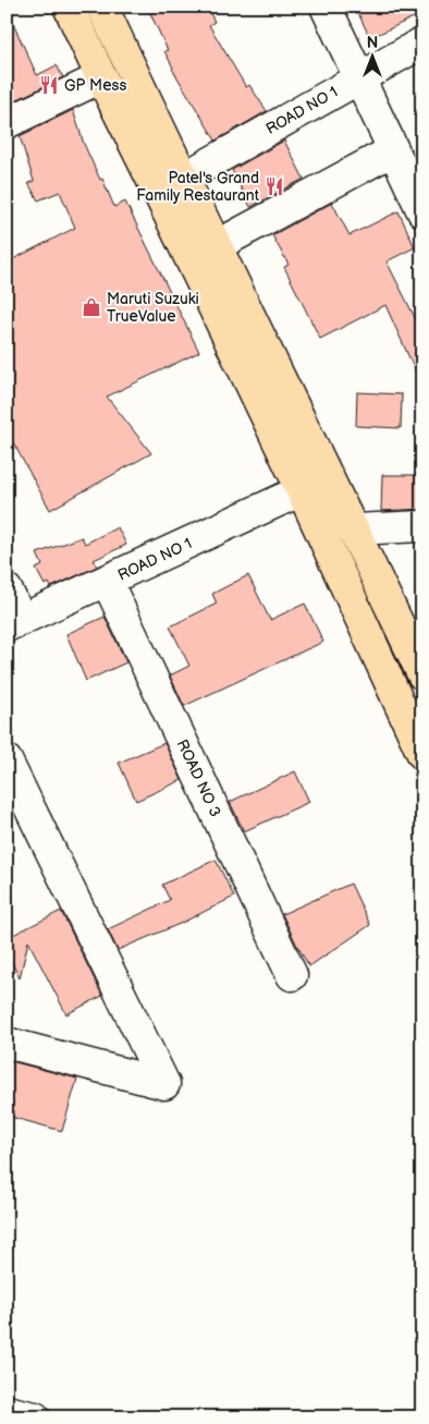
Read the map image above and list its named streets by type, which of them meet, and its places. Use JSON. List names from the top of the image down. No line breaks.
{"streets":{"street":["ROAD NO 1","ROAD NO 3"]},"crossings":[["ROAD NO 1","ROAD NO 3"]],"places":{"restaurant":["GP Mess","Patel's Grand Family Restaurant"],"shop":["Maruti Suzuki TrueValue"]},"north":"top"}
